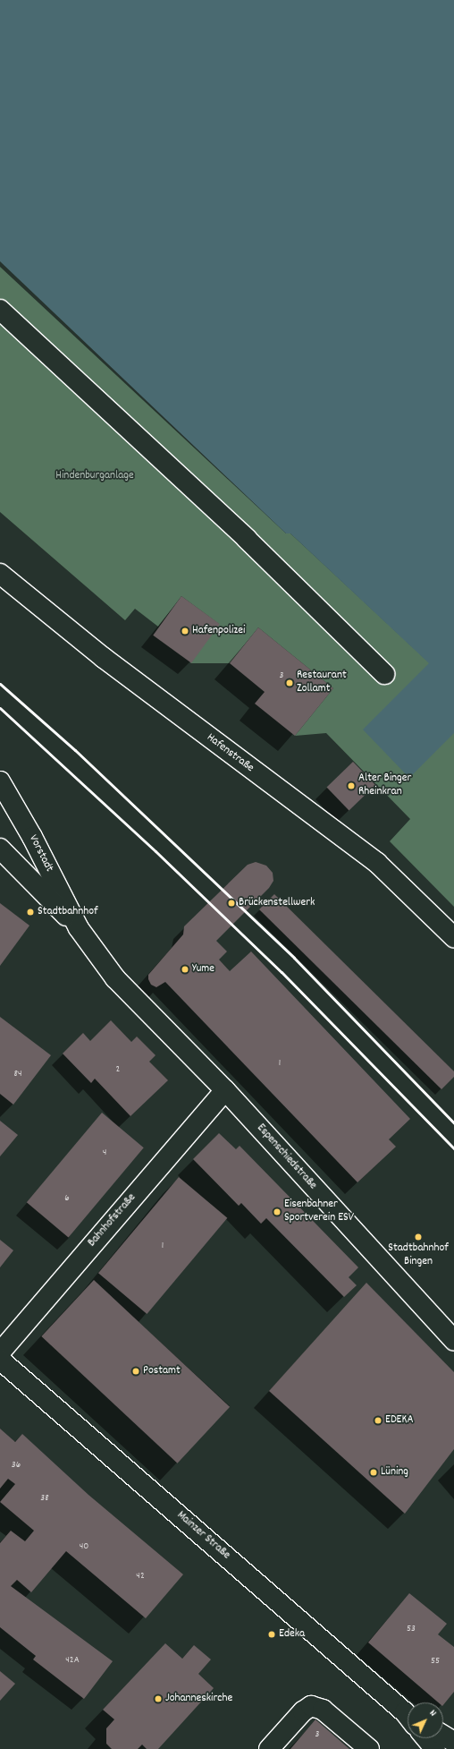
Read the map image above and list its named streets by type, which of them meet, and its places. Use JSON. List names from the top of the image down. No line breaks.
{"streets":{"street":["Hafenstraße","Vorstadt","Espenschiedstraße","Bahnhofstraße","Mainzer Straße"]},"crossings":[["Vorstadt","Espenschiedstraße"],["Espenschiedstraße","Bahnhofstraße"]],"parks":["Hindenburganlage"],"places":["Hafenpolizei","Restaurant Zollamt","Alter Binger Rheinkran","Brückenstellwerk","Stadtbahnhof","Yume","Eisenbahner Sportverein ESV","Stadtbahnhof Bingen","Postamt","EDEKA","Lüning","Edeka","Johanneskirche"],"house_numbers":["3","1","2","84","4","6","1","36","38","40","42","53","42A","55","3"],"north":"top right"}
